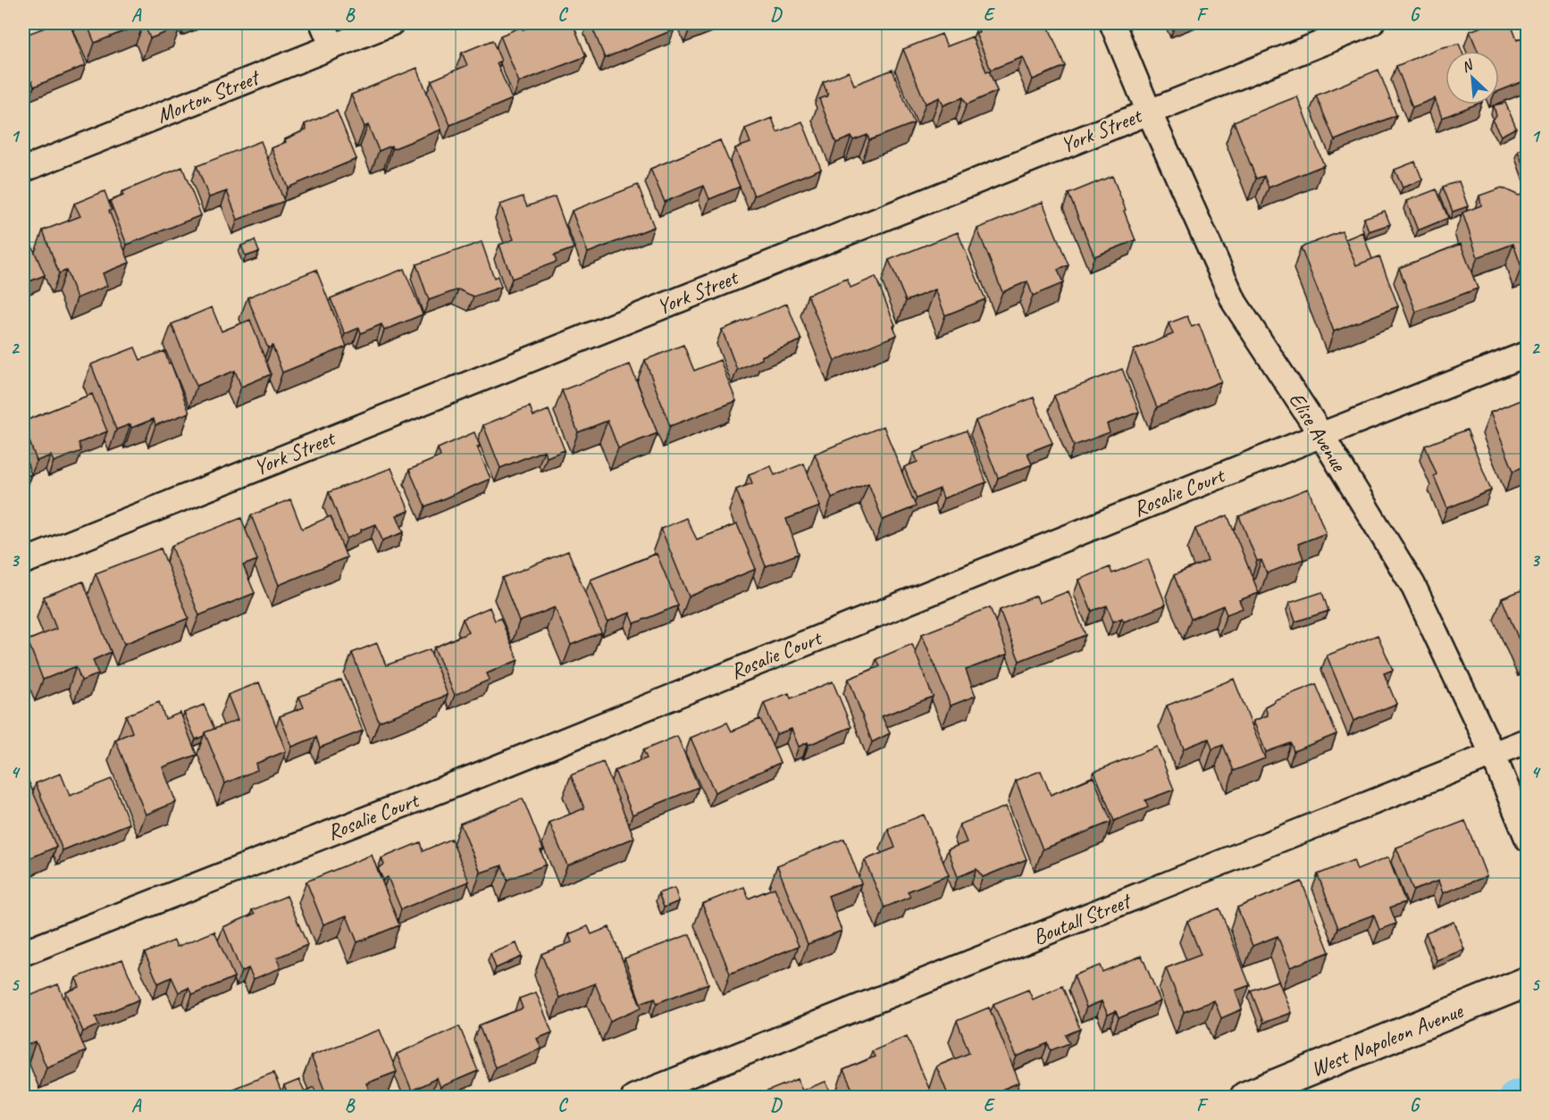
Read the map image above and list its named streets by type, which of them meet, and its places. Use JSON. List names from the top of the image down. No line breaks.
{"streets":{"main road":["West Napoleon Avenue"],"street":["Morton Street","York Street","Elise Avenue","Rosalie Court","Boutall Street"]},"crossings":[["York Street","Elise Avenue"],["Elise Avenue","Rosalie Court"],["Elise Avenue","Boutall Street"]],"north":"top left","grid":{"columns":["A","B","C","D","E","F","G"],"rows":["1","2","3","4","5"]}}
